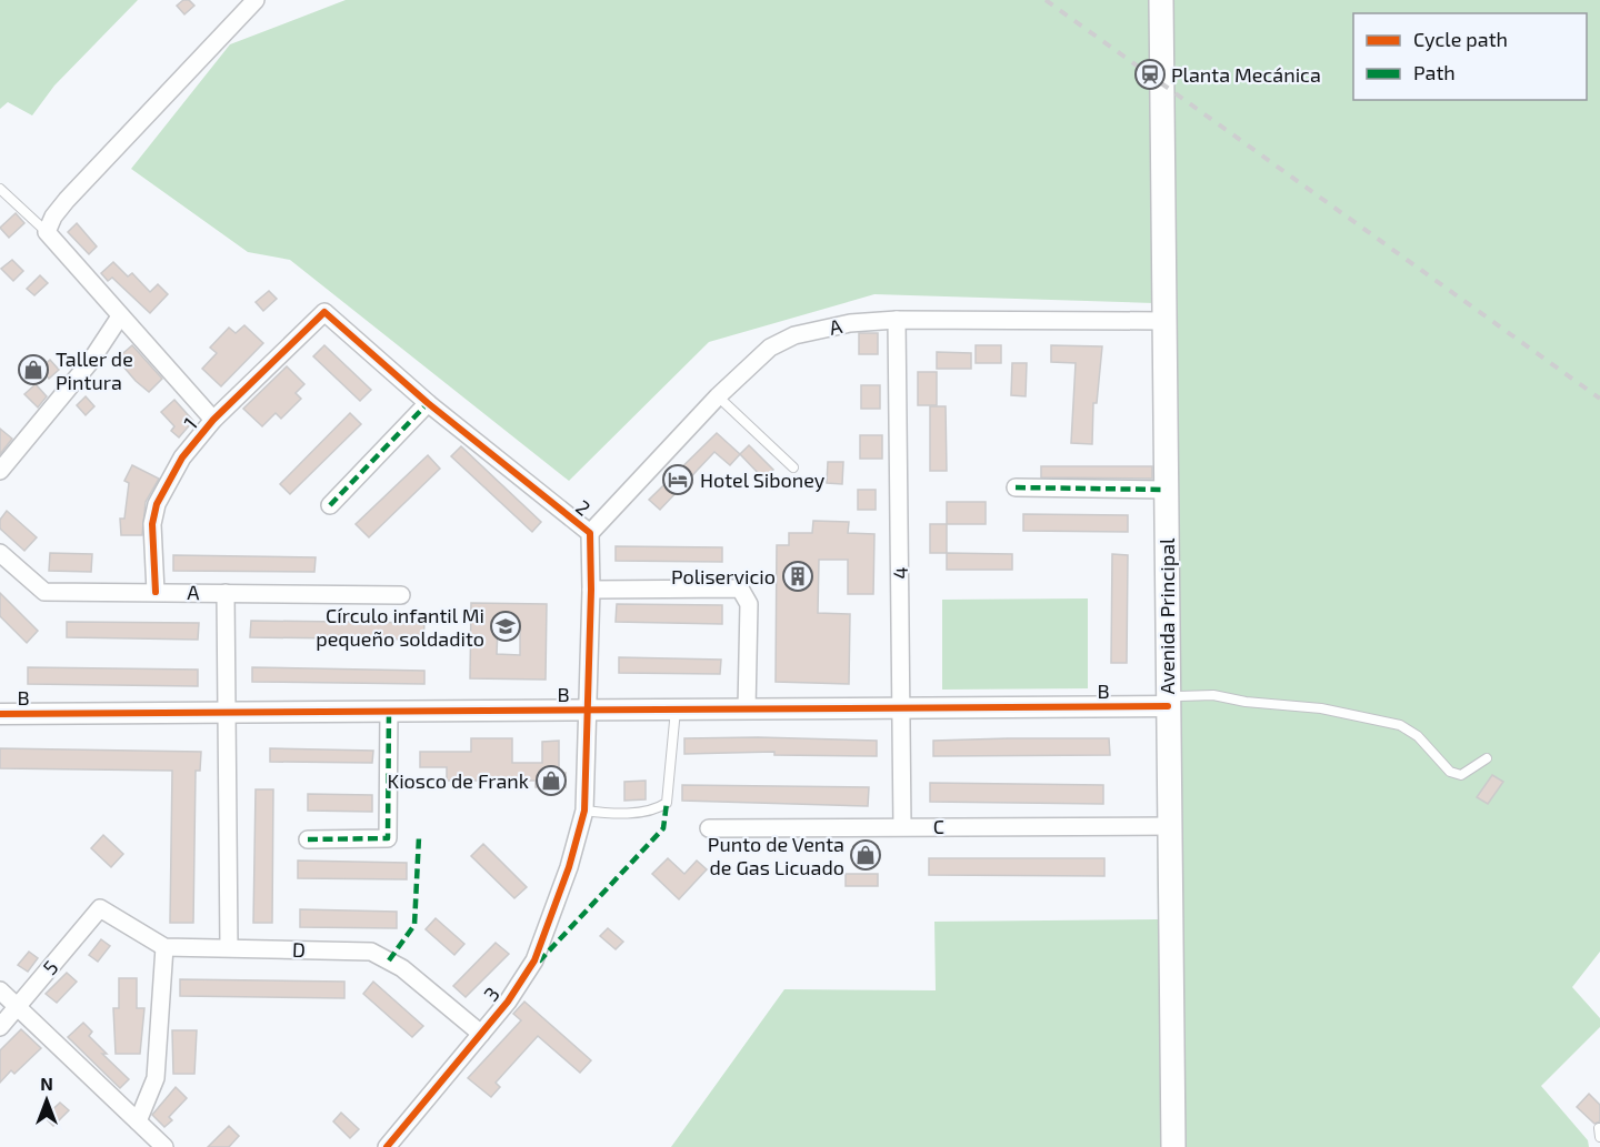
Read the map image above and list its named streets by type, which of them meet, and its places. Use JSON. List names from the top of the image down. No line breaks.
{"streets":{"main road":["Avenida Principal"],"street":["A","1","2","4","B","C","D","5","3"]},"crossings":[["A","1"],["A","2"],["A","4"],["A","Avenida Principal"],["1","2"],["2","B"],["2","3"],["4","B"],["4","C"],["Avenida Principal","B"],["Avenida Principal","C"],["D","5"],["D","3"]],"places":{"station":["Planta Mecánica"],"shop":["Taller de Pintura","Kiosco de Frank","Punto de Venta de Gas Licuado"],"hotel":["Hotel Siboney"],"building":["Poliservicio"],"school or university":["Círculo infantil Mi pequeño soldadito"]},"legend":["Cycle path","Path"],"north":"top"}
